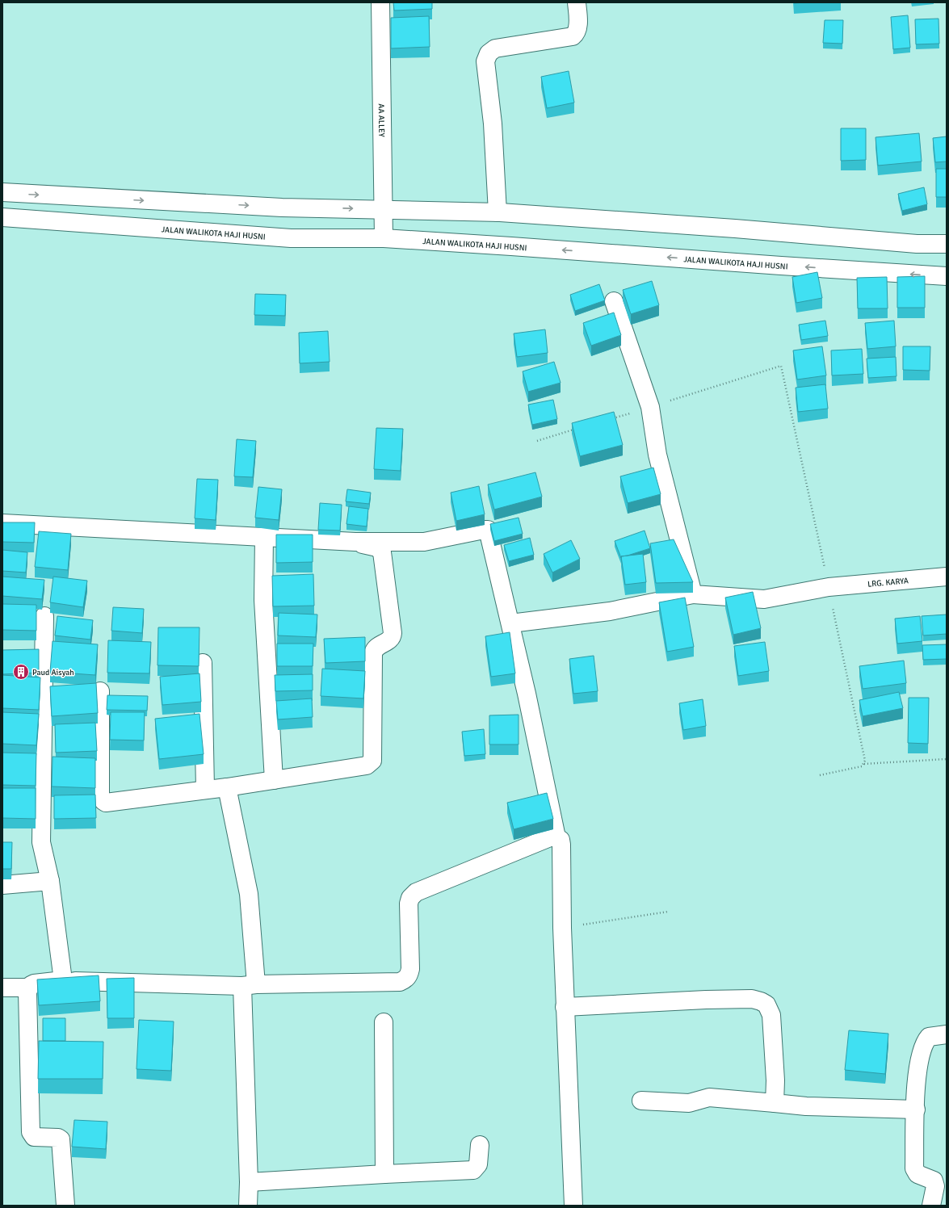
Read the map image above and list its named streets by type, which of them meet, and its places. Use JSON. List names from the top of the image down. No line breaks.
{"streets":{"street":["AA ALLEY","JALAN WALIKOTA HAJI HUSNI","LRG. KARYA"]},"crossings":[["AA ALLEY","JALAN WALIKOTA HAJI HUSNI"]],"places":{"building":["Paud Aisyah"]}}
